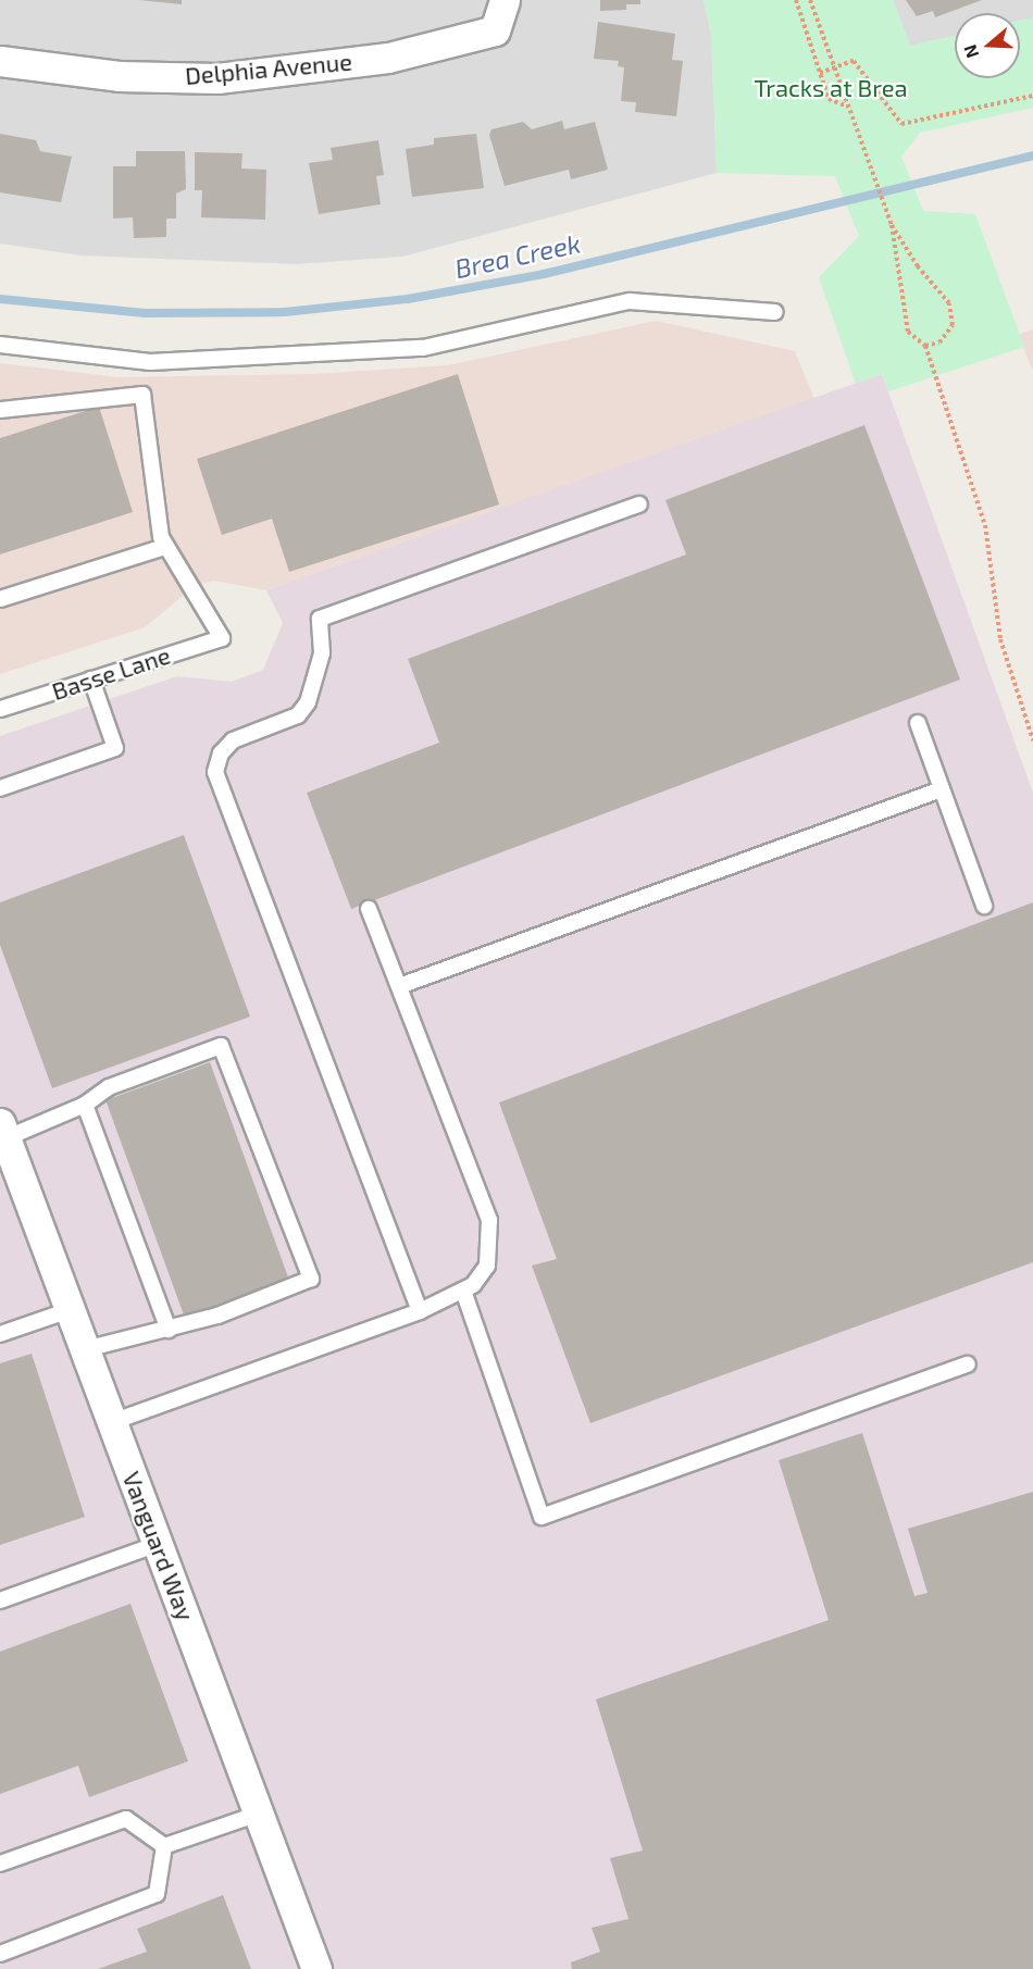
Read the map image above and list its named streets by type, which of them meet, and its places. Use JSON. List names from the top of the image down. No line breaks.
{"streets":{"street":["Delphia Avenue","Vanguard Way"],"lane":["Basse Lane"]},"water":["Brea Creek"],"parks":["Tracks at Brea"],"north":"left"}
